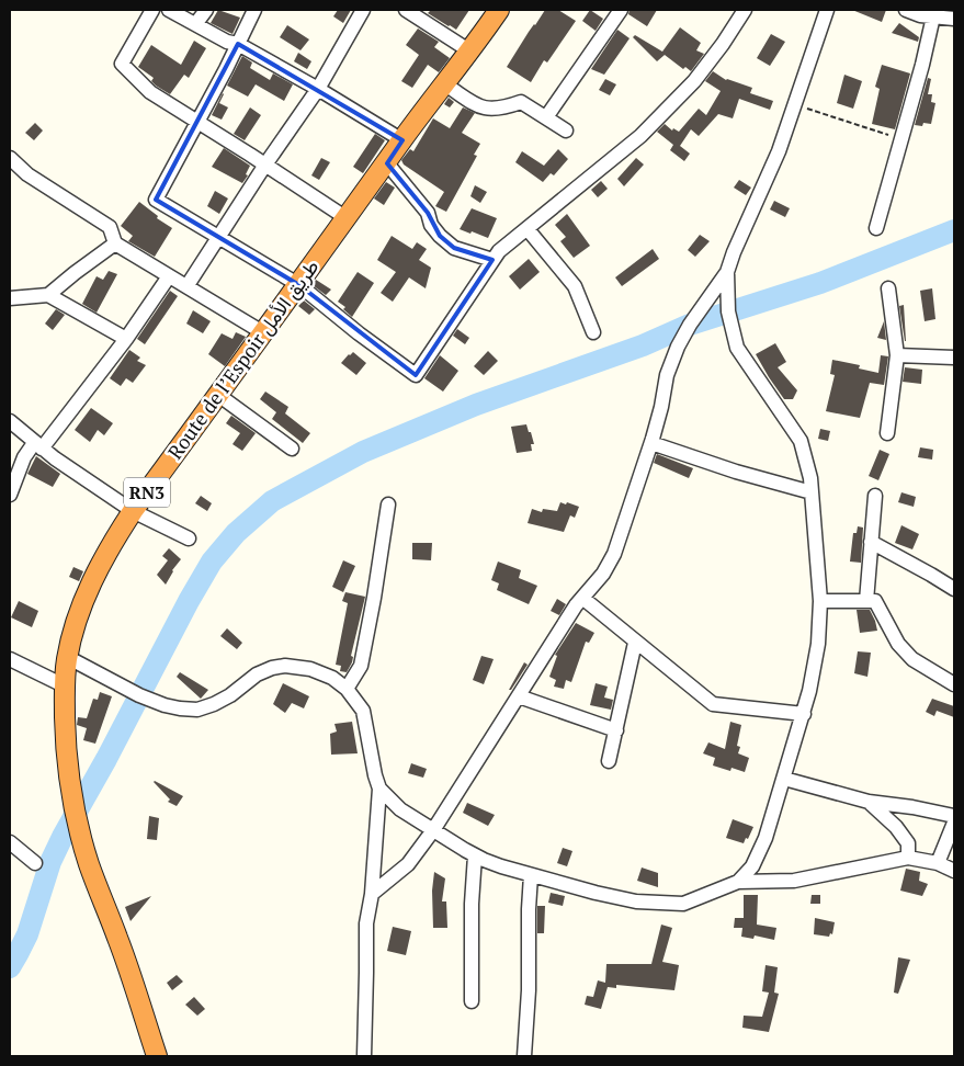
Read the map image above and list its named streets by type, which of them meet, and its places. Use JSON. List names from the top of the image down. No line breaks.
{"streets":{"highway":["Route de l’Espoir طريق الأمل","RN3"]}}
